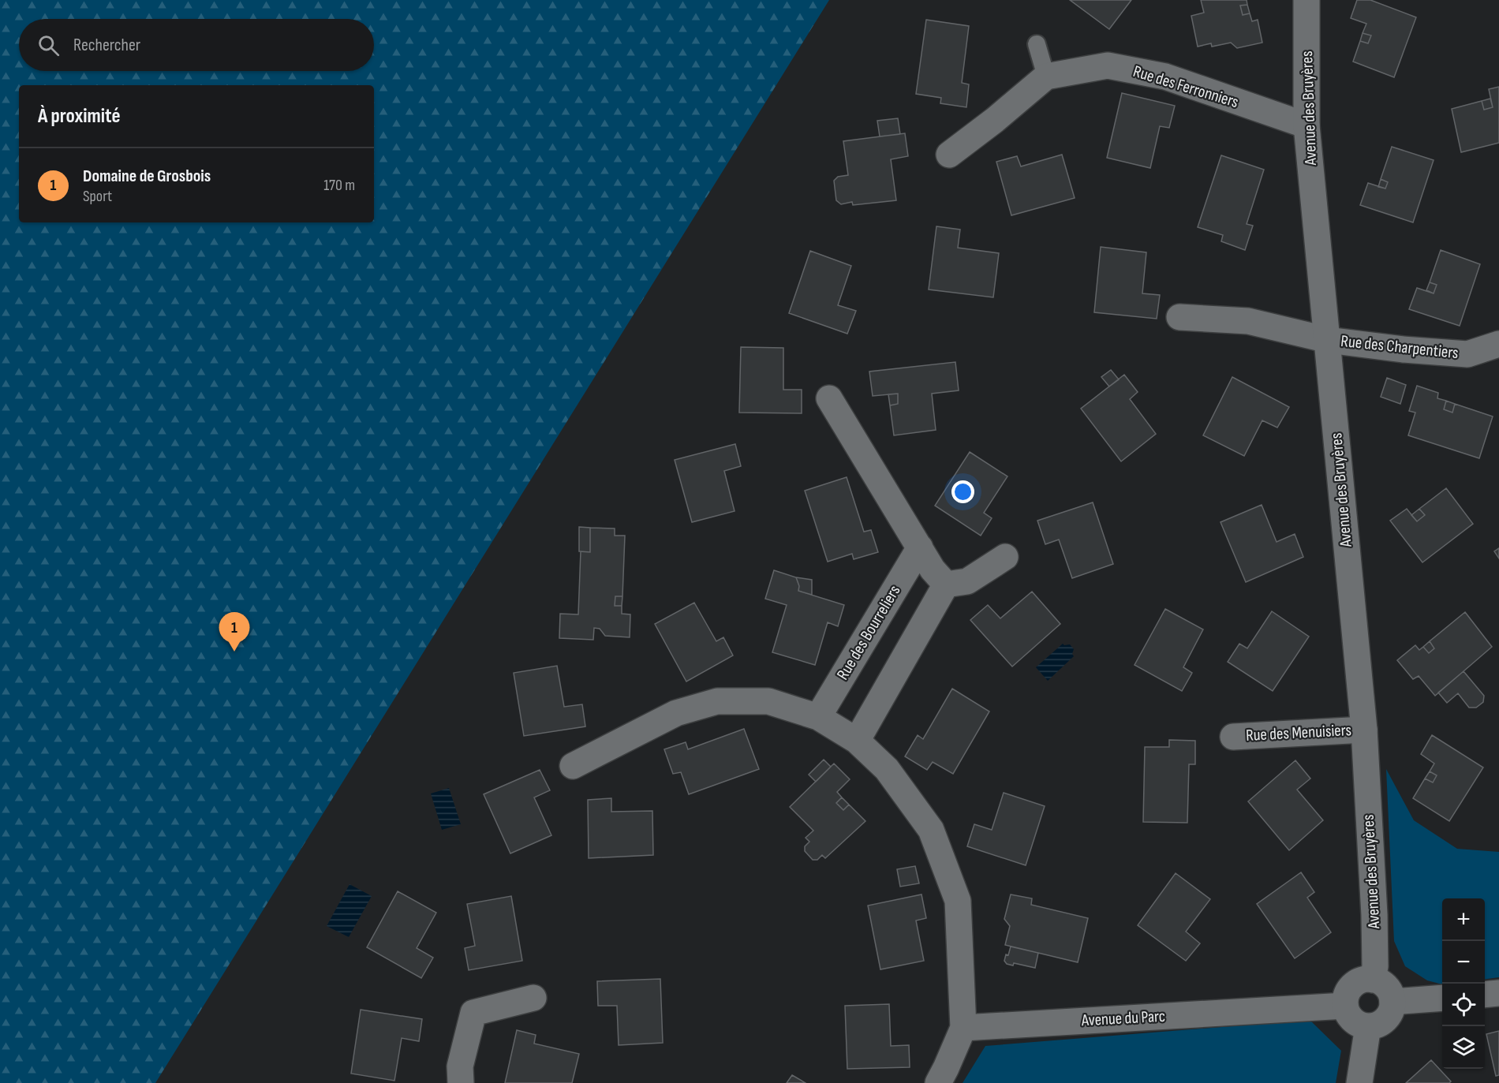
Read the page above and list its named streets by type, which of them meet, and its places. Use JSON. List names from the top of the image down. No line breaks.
{"streets":{"street":["Rue des Ferronniers","Avenue des Bruyères","Rue des Charpentiers","Rue des Bourreliers","Rue des Menuisiers","Avenue du Parc"]},"crossings":[["Rue des Ferronniers","Avenue des Bruyères"],["Avenue des Bruyères","Rue des Charpentiers"],["Avenue des Bruyères","Rue des Menuisiers"],["Avenue des Bruyères","Avenue du Parc"]],"page":{"search":"Rechercher","heading":"À proximité","list":[{"mark":"1","name":"Domaine de Grosbois","note":"Sport","value":"170 m"}],"pins":"1","map_buttons":["+","−"]}}
